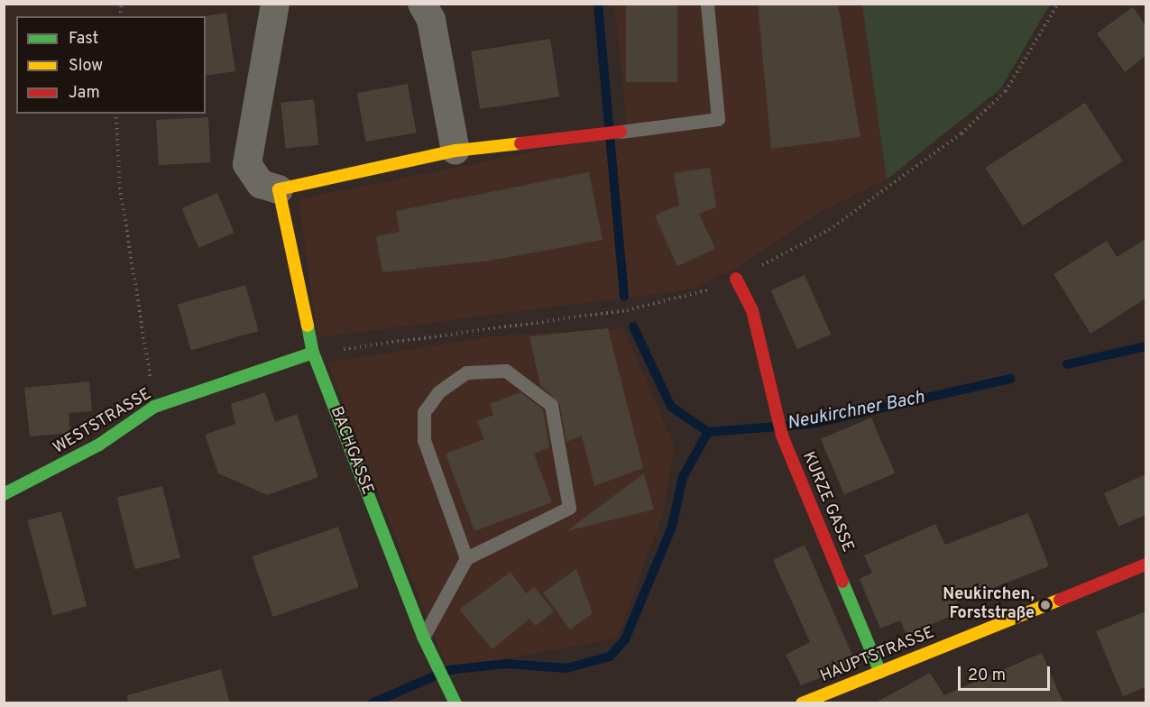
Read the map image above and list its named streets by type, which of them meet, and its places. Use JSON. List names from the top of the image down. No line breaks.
{"streets":{"street":["WESTSTRASSE","BACHGASSE","KURZE GASSE","HAUPTSTRASSE"]},"crossings":[["WESTSTRASSE","BACHGASSE"],["KURZE GASSE","HAUPTSTRASSE"]],"water":["Neukirchner Bach"],"places":["Neukirchen, Forststraße"],"legend":["Fast","Slow","Jam"],"scale_bar":"20 m"}
